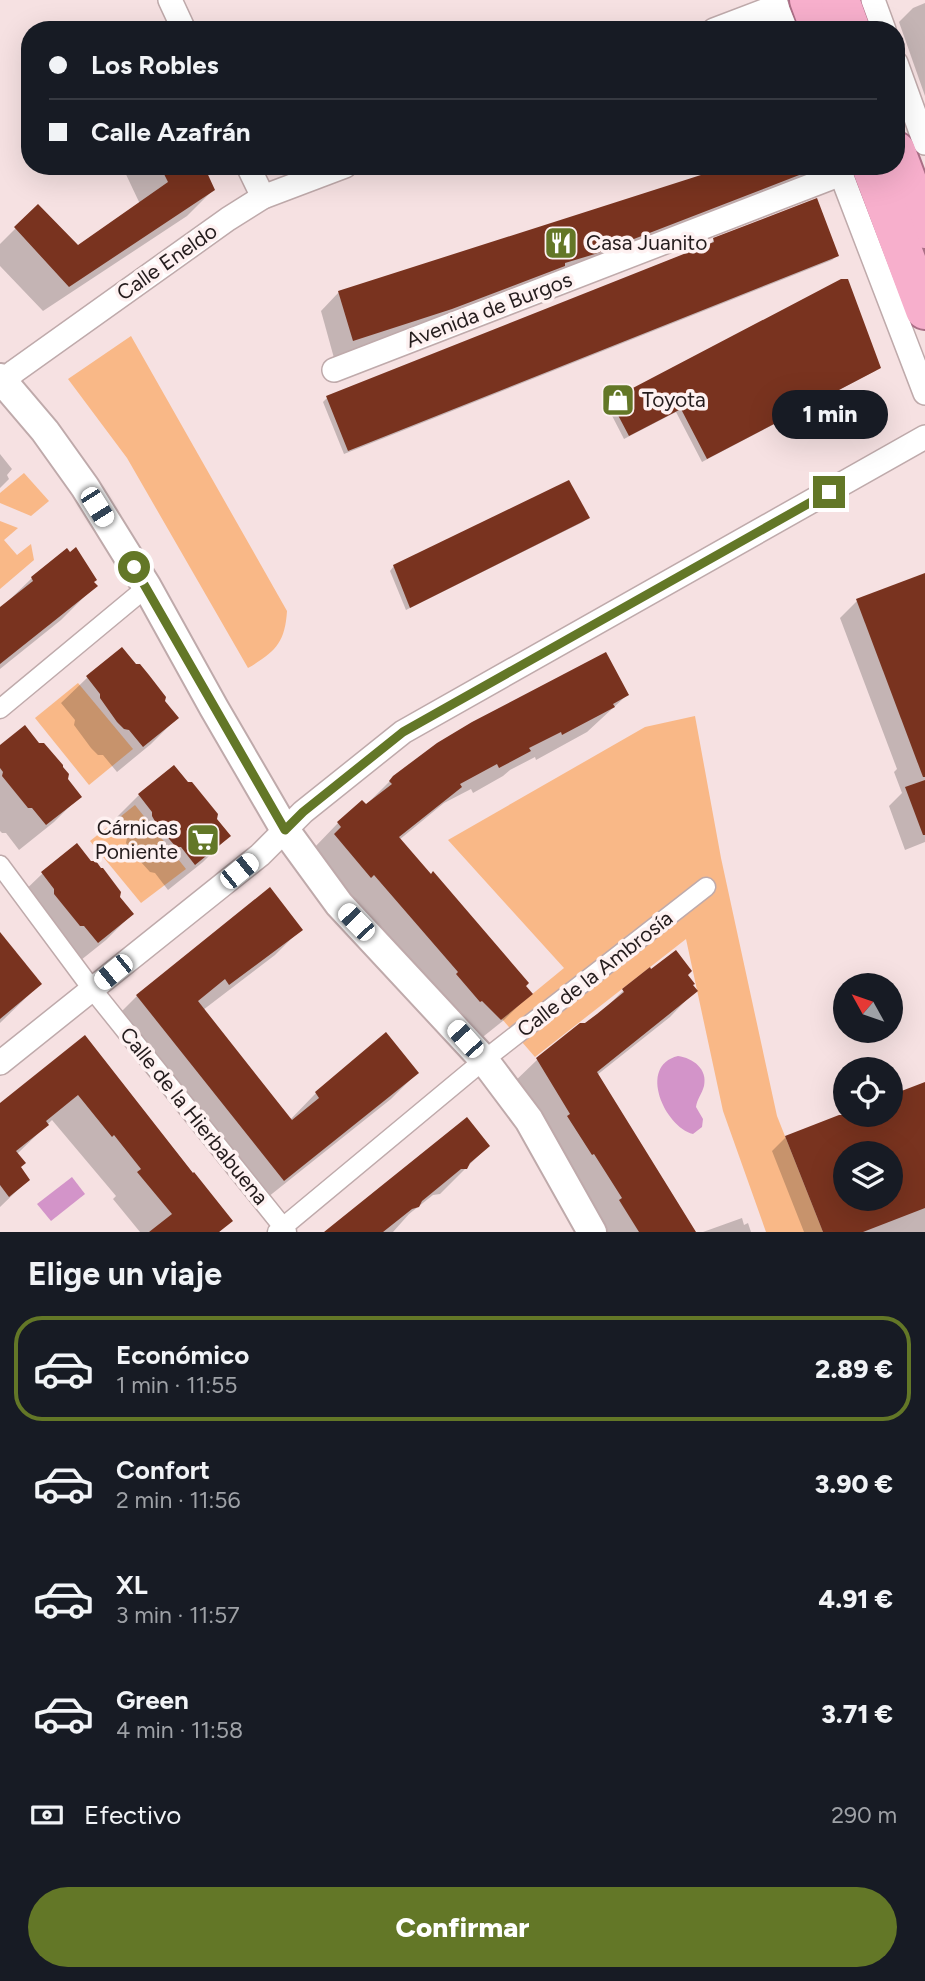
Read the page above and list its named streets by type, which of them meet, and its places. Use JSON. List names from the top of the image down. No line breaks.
{"streets":{"street":["Calle Eneldo","Avenida de Burgos","Calle de la Ambrosía","Calle de la Hierbabuena"]},"crossings":[["Calle de la Ambrosía","Calle de la Hierbabuena"]],"places":{"restaurant":["Casa Juanito"],"shop":["Toyota"],"supermarket":["Cárnicas Poniente"]},"north":"top left","page":{"banner":["Los Robles","Calle Azafrán"],"bubble":"1 min","heading":"Elige un viaje","list":[{"name":"Económico","note":"1 min · 11:55","value":"2.89 €"},{"name":"Confort","note":"2 min · 11:56","value":"3.90 €"},{"name":"XL","note":"3 min · 11:57","value":"4.91 €"},{"name":"Green","note":"4 min · 11:58","value":"3.71 €"}],"pay":["Efectivo","290 m"],"buttons":"Confirmar"}}
